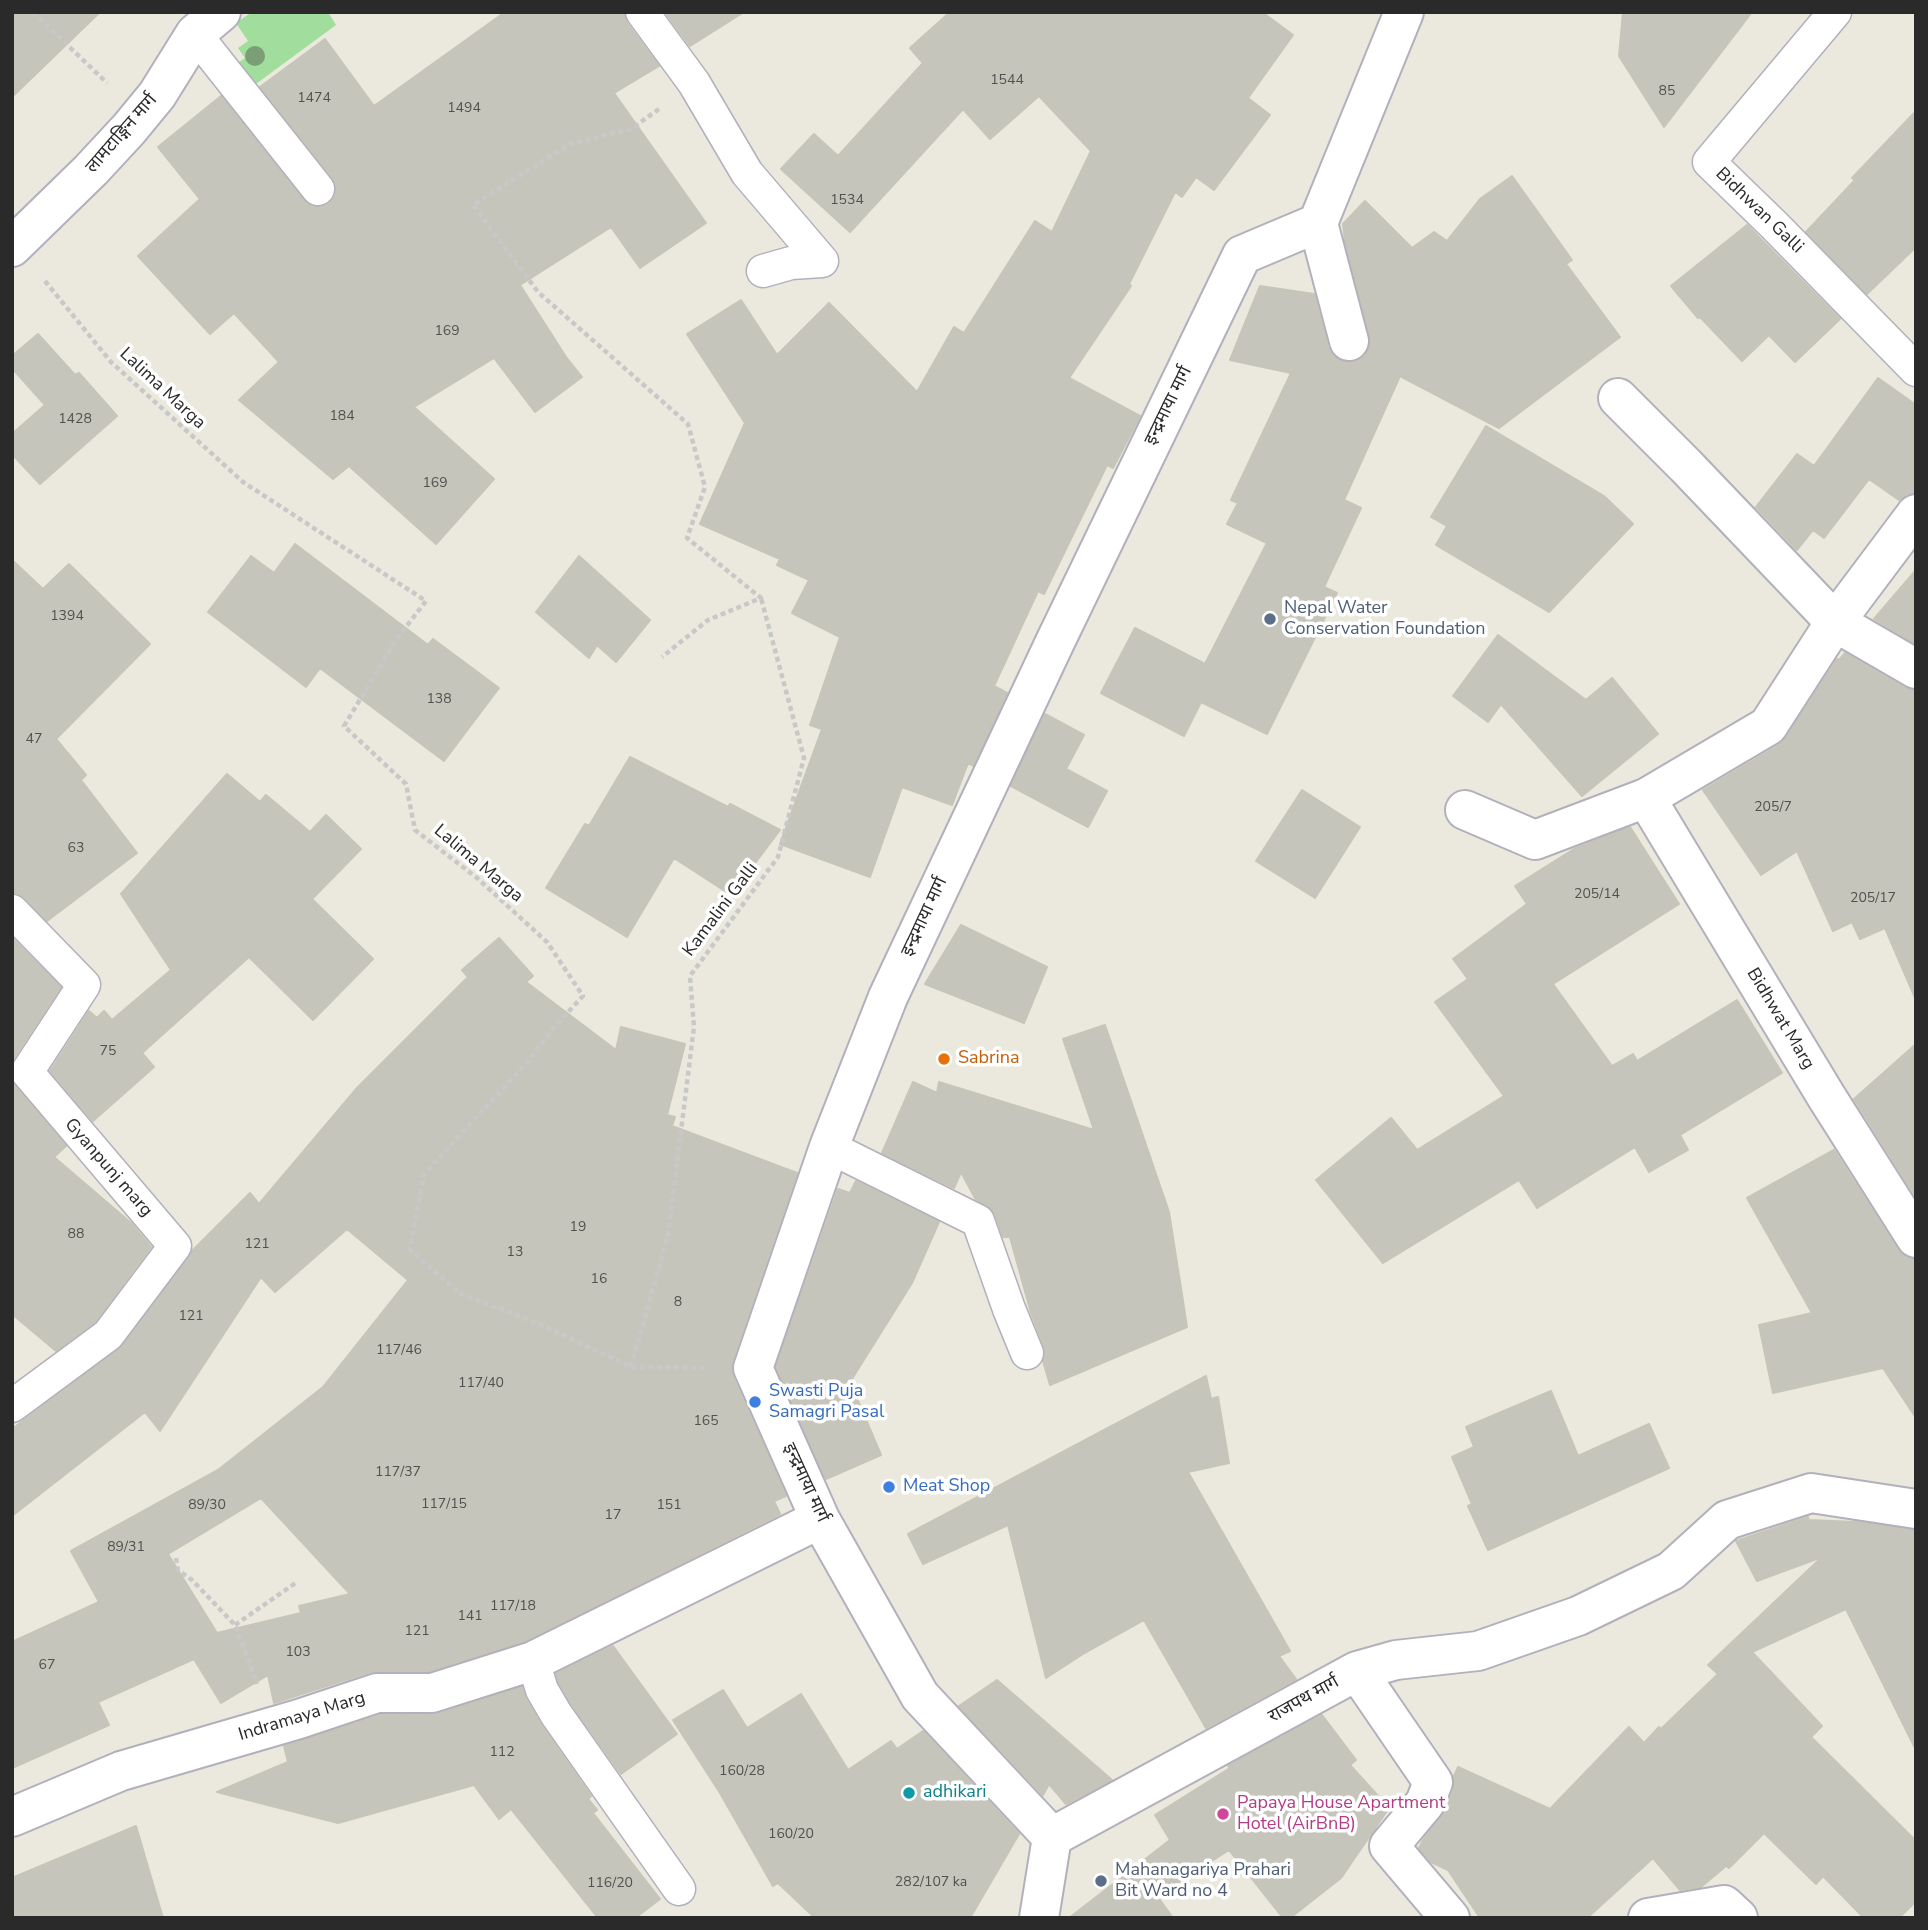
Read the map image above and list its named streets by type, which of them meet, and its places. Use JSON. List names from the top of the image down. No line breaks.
{"streets":{"street":["लामटाङ्गिन मार्ग","इन्द्रमाया मार्ग","Bidhwat Marg","राजपथ मार्ग","Indramaya Marg"],"lane":["Bidhwan Galli","Gyanpunj marg"],"path":["Lalima Marga","Kamalini Galli"]},"crossings":[["लामटाङ्गिन मार्ग","Lalima Marga"],["Lalima Marga","इन्द्रमाया मार्ग"],["Lalima Marga","Kamalini Galli"],["इन्द्रमाया मार्ग","राजपथ मार्ग"],["इन्द्रमाया मार्ग","Indramaya Marg"]],"places":["Nepal Water Conservation Foundation","Sabrina","Swasti Puja Samagri Pasal","Meat Shop","adhikari","Papaya House Apartment Hotel (AirBnB)","Mahanagariya Prahari Bit Ward no 4"],"house_numbers":["1544","85","1474","1494","1534","169","184","1428","169","1394","138","47","205/7","63","205/14","205/17","75","19","88","121","13","16","8","121","117/46","117/40","165","117/37","117/15","89/30","151","17","89/31","117/18","141","121","103","67","112","160/28","160/20","282/107 ka","116/20"]}
